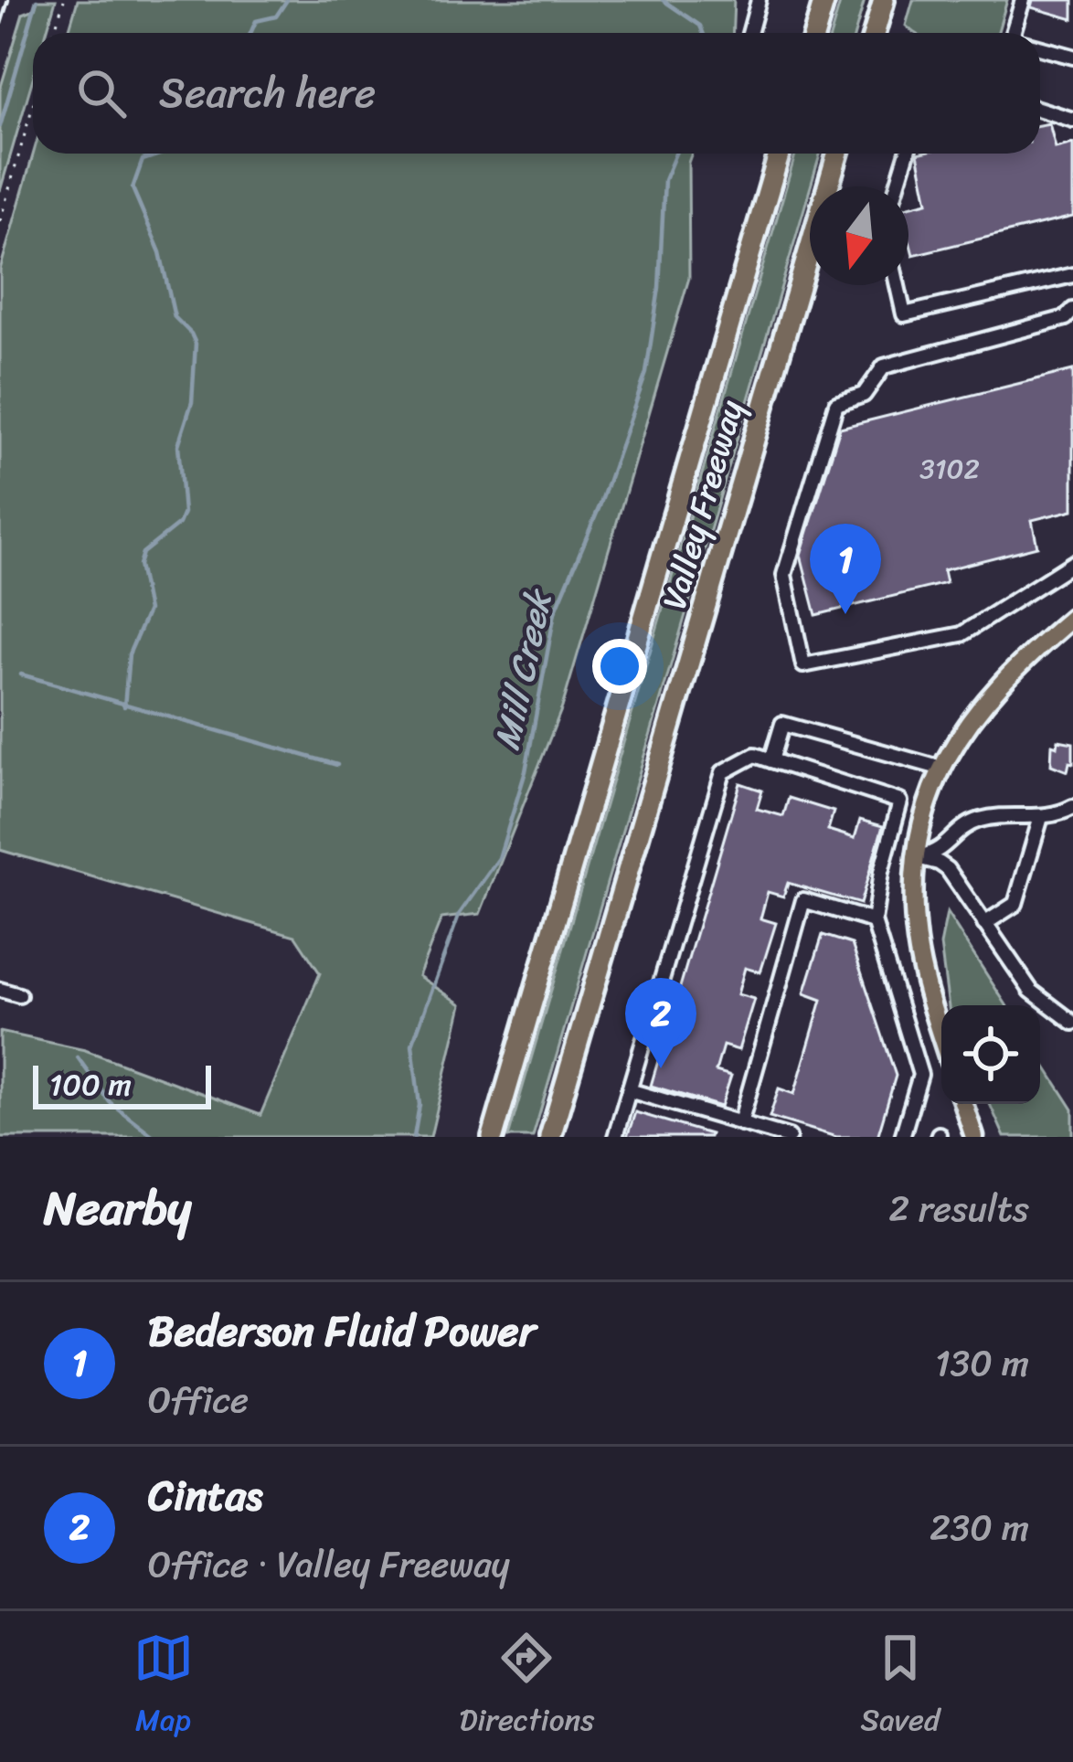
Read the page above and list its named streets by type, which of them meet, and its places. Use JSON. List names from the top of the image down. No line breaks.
{"streets":{"highway":["Valley Freeway"]},"water":["Mill Creek"],"house_numbers":["3102"],"scale_bar":"100 m","north":"bottom","page":{"search":"Search here","pins":["1","2"],"scale":"100 m","heading":["Nearby","2 results"],"list":[{"mark":"1","name":"Bederson Fluid Power","note":"Office","value":"130 m"},{"mark":"2","name":"Cintas","note":"Office · Valley Freeway","value":"230 m"}],"nav":["Map","Directions","Saved"]}}
